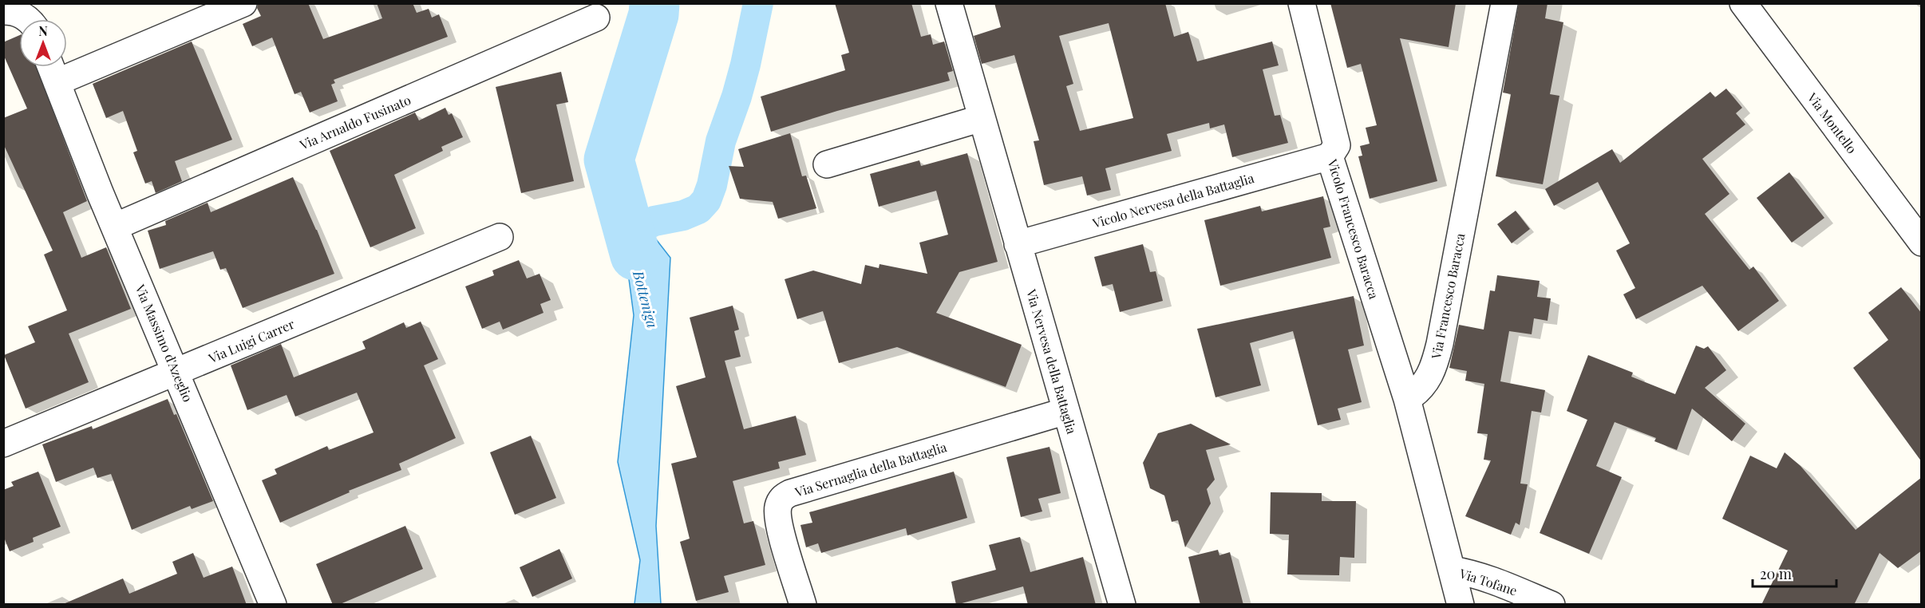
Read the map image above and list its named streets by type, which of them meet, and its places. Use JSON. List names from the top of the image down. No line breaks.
{"streets":{"street":["Via Arnaldo Fusinato","Via Montello","Vicolo Nervesa della Battaglia","Vicolo Francesco Baracca","Via Francesco Baracca","Via Luigi Carrer","Via Massimo d'Azeglio","Via Nervesa della Battaglia","Via Sernaglia della Battaglia","Via Tofane"]},"crossings":[["Via Arnaldo Fusinato","Via Massimo d'Azeglio"],["Vicolo Nervesa della Battaglia","Vicolo Francesco Baracca"],["Vicolo Nervesa della Battaglia","Via Nervesa della Battaglia"],["Vicolo Francesco Baracca","Via Francesco Baracca"],["Via Luigi Carrer","Via Massimo d'Azeglio"],["Via Nervesa della Battaglia","Via Sernaglia della Battaglia"]],"water":["Botteniga"],"scale_bar":"20 m","north":"top"}
